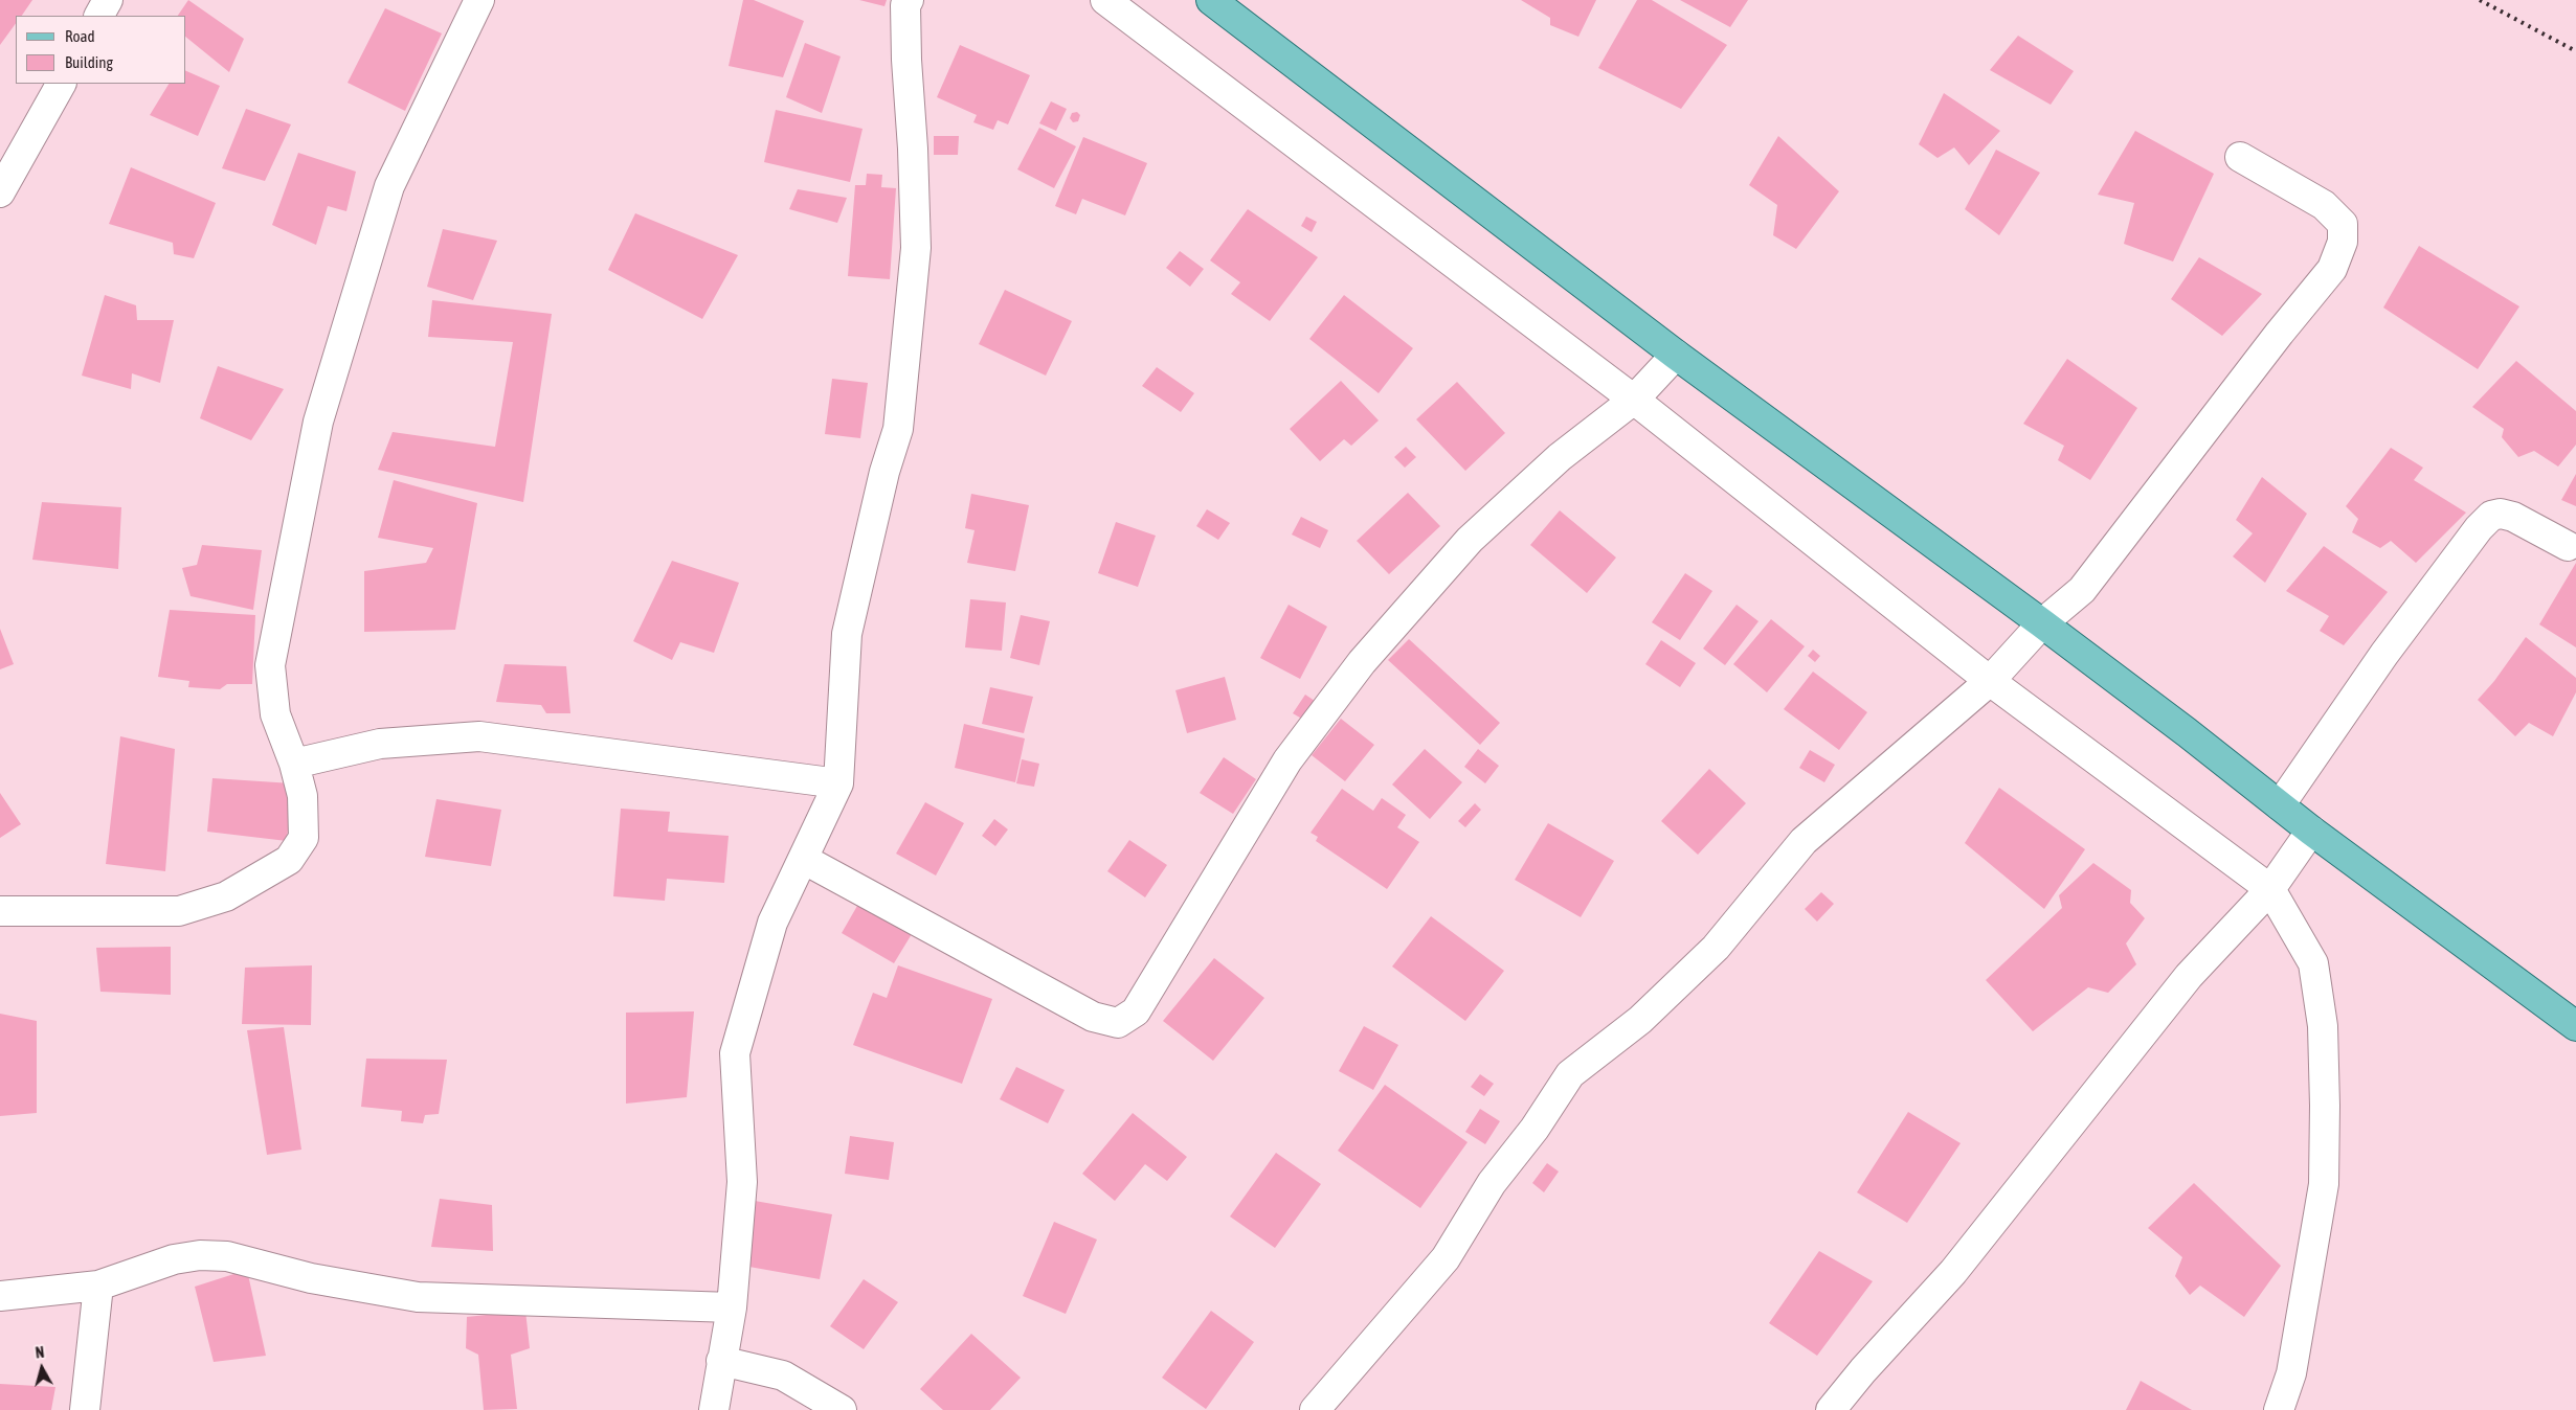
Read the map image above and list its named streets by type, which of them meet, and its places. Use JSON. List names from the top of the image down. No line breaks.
{"legend":["Road","Building"],"north":"top"}
